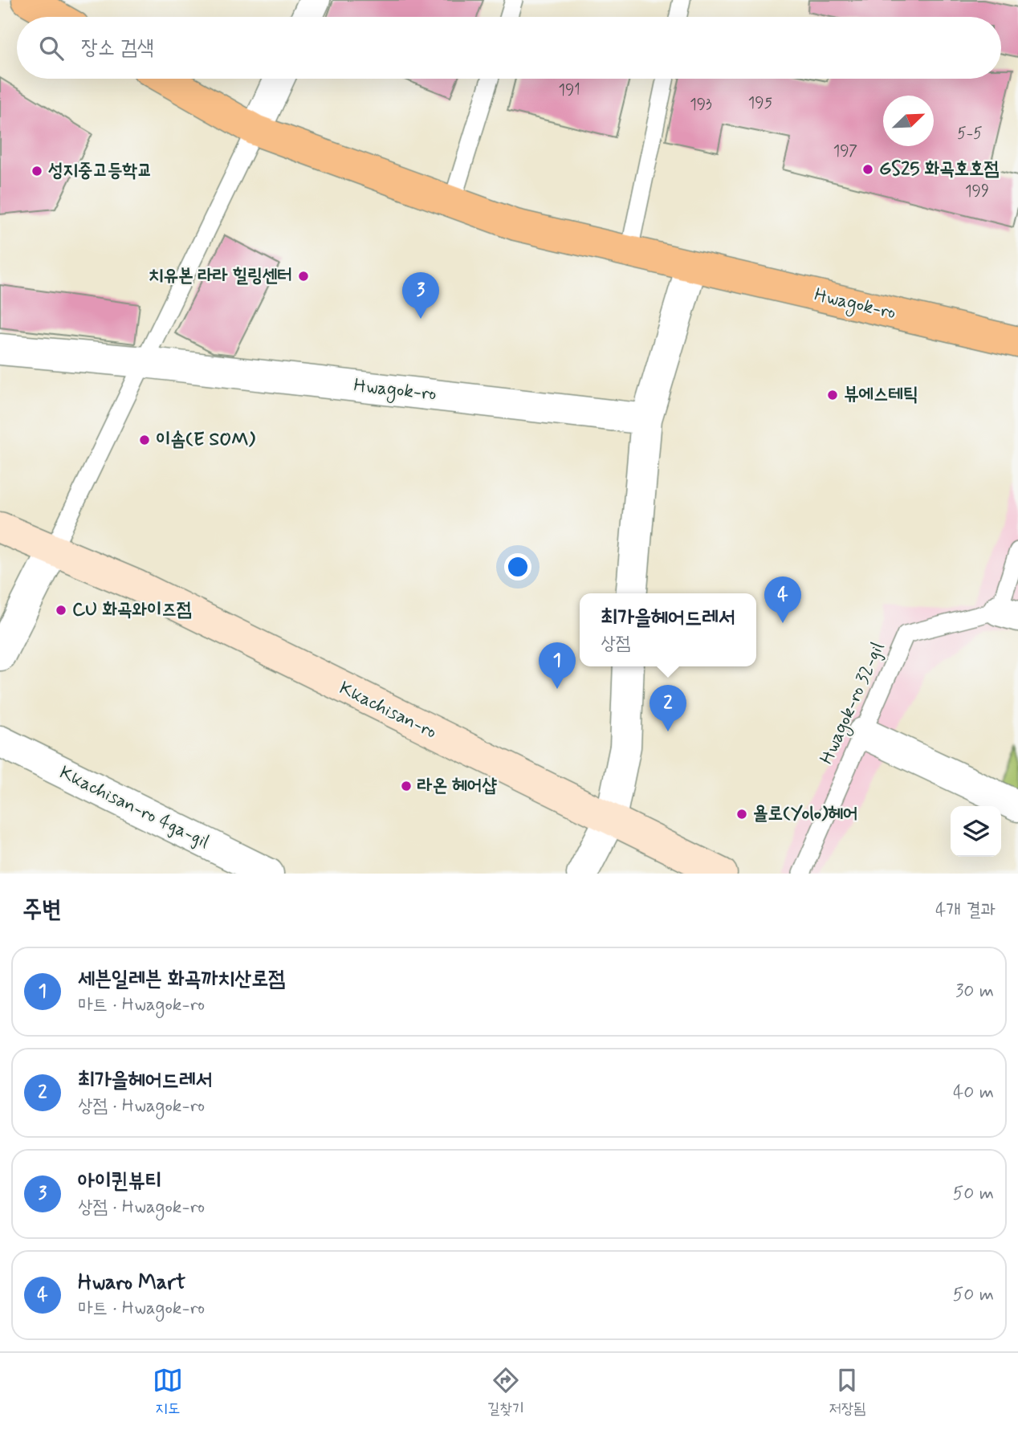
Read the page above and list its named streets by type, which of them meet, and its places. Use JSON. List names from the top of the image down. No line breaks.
{"streets":{"main road":["Hwagok-ro"],"street":["Kkachisan-ro","Kkachisan-ro 4ga-gil"],"lane":["Hwagok-ro 32-gil"]},"places":["GS25 화곡호호점","성지중고등학교","치유본 라라 힐링센터","뷰에스테틱","이솜(E SOM)","CU 화곡와이즈점","라온 헤어샵","욜로(Yolo)헤어"],"house_numbers":["191","195","193","5-5","197","199"],"north":"top right","page":{"search":"장소 검색","pins":["3","4","1","2"],"popup":["최가을헤어드레서","상점"],"heading":["주변","4개 결과"],"list":[{"mark":"1","name":"세븐일레븐 화곡까치산로점","note":"마트 · Hwagok-ro","value":"30 m"},{"mark":"2","name":"최가을헤어드레서","note":"상점 · Hwagok-ro","value":"40 m"},{"mark":"3","name":"아이퀸뷰티","note":"상점 · Hwagok-ro","value":"50 m"},{"mark":"4","name":"Hwaro Mart","note":"마트 · Hwagok-ro","value":"50 m"}],"nav":["지도","길찾기","저장됨"]}}
